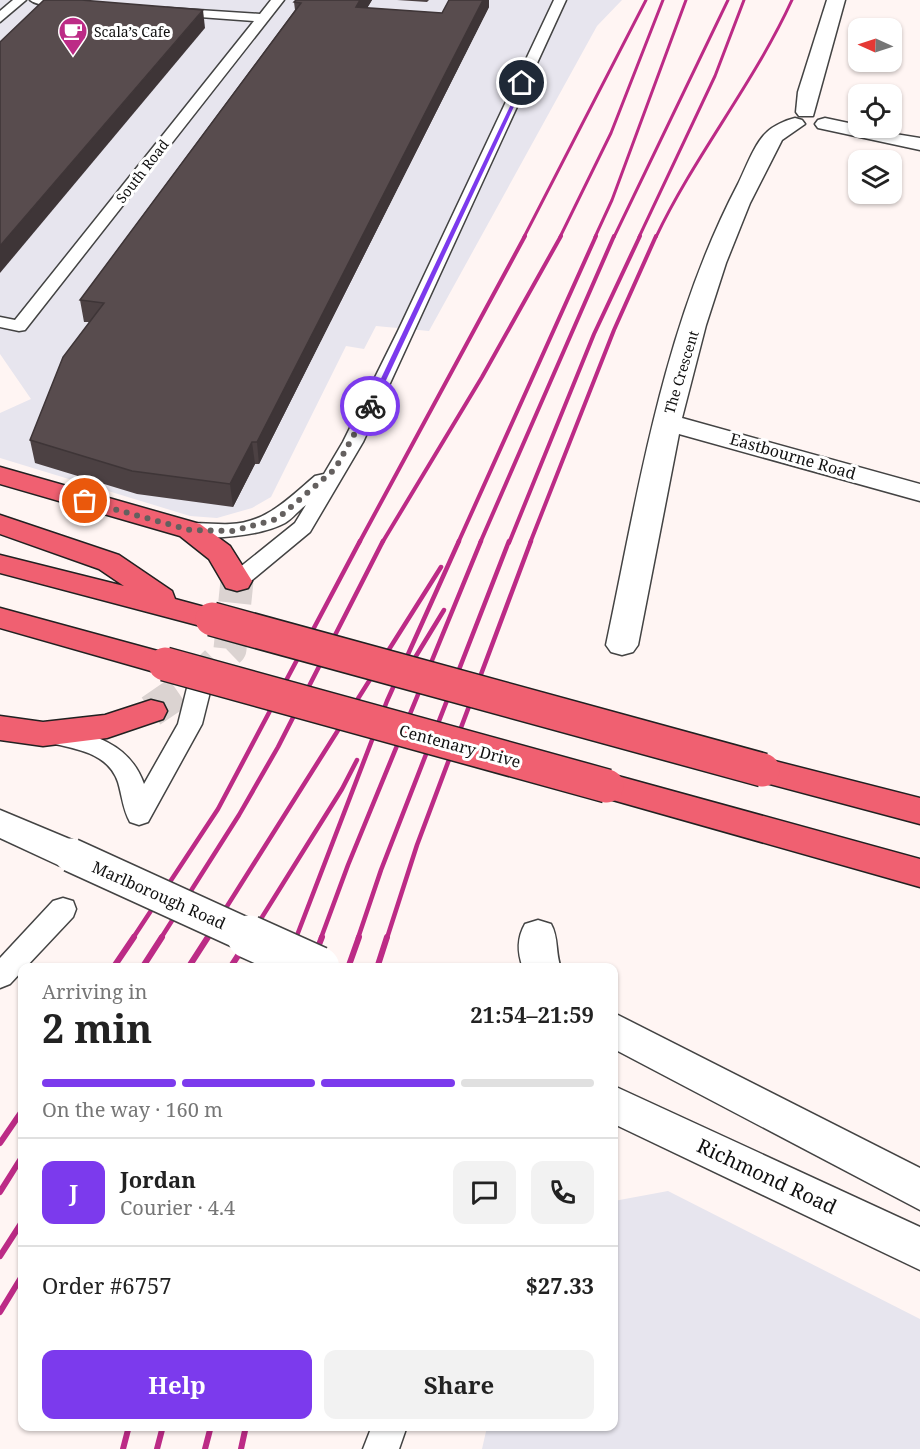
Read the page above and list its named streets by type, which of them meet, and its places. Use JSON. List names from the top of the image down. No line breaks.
{"streets":{"highway":["Centenary Drive"],"street":["The Crescent","Eastbourne Road","Marlborough Road","Richmond Road"],"lane":["South Road"]},"crossings":[["The Crescent","Eastbourne Road"]],"places":{"cafe":["Scala’s Cafe"]},"north":"left","page":{"heading":["2 min","Arriving in","21:54–21:59"],"panel":["Jordan","Courier · 4.4","Order #6757","$27.33"],"bar":"On the way · 160 m","round":"J","buttons":["Help","Share"]}}
